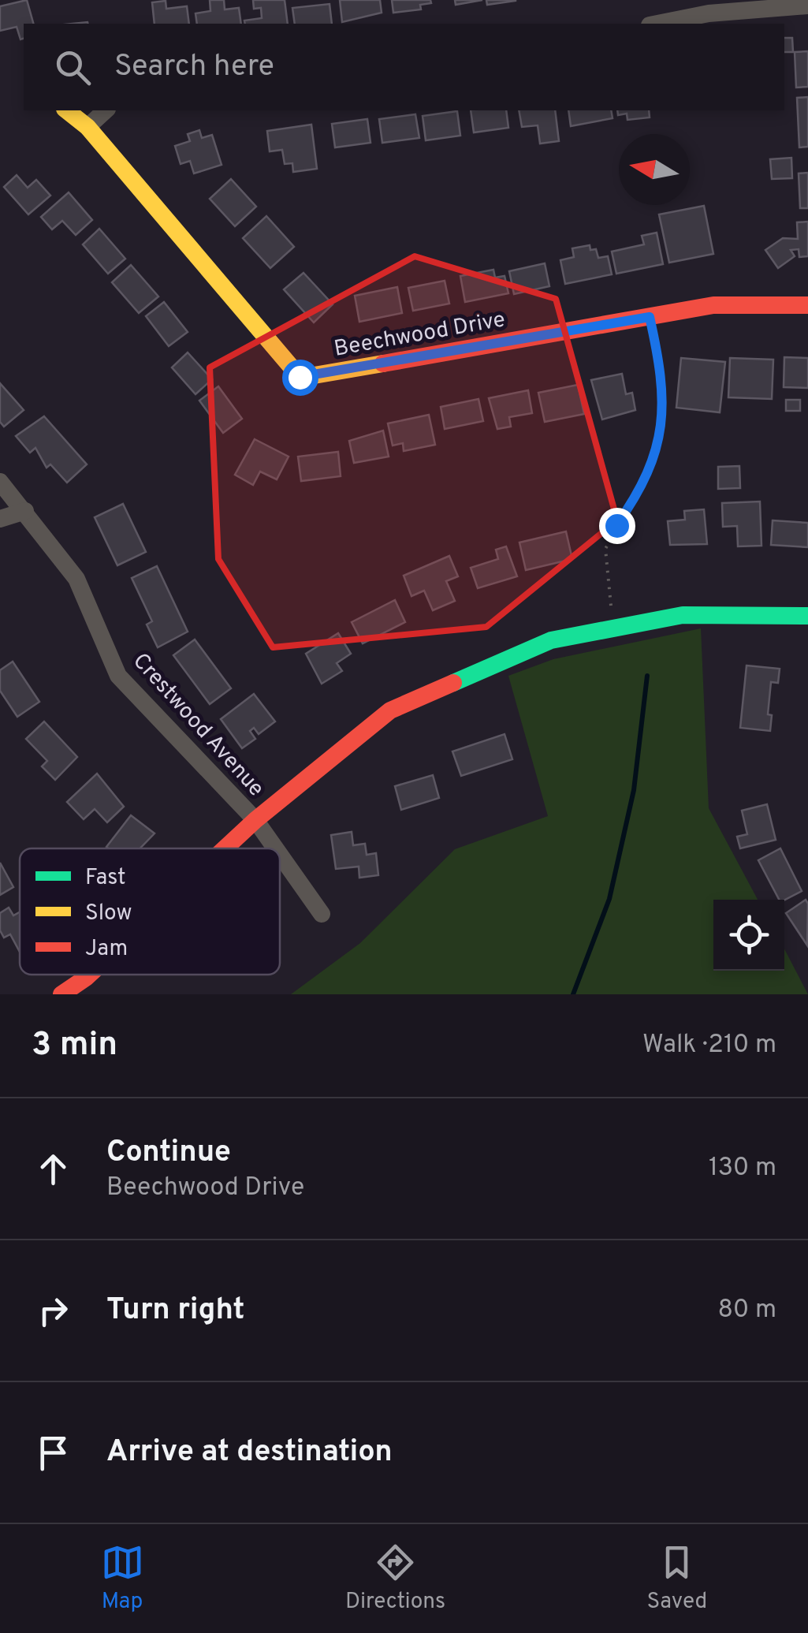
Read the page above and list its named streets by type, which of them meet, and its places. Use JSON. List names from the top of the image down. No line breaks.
{"streets":{"street":["Beechwood Drive","Crestwood Avenue"]},"legend":["Fast","Slow","Jam"],"north":"left","page":{"search":"Search here","heading":["3 min","Walk · 210 m"],"list":[["Continue","Beechwood Drive","130 m"],["Turn right","80 m"],"Arrive at destination"],"nav":["Map","Directions","Saved"]}}
